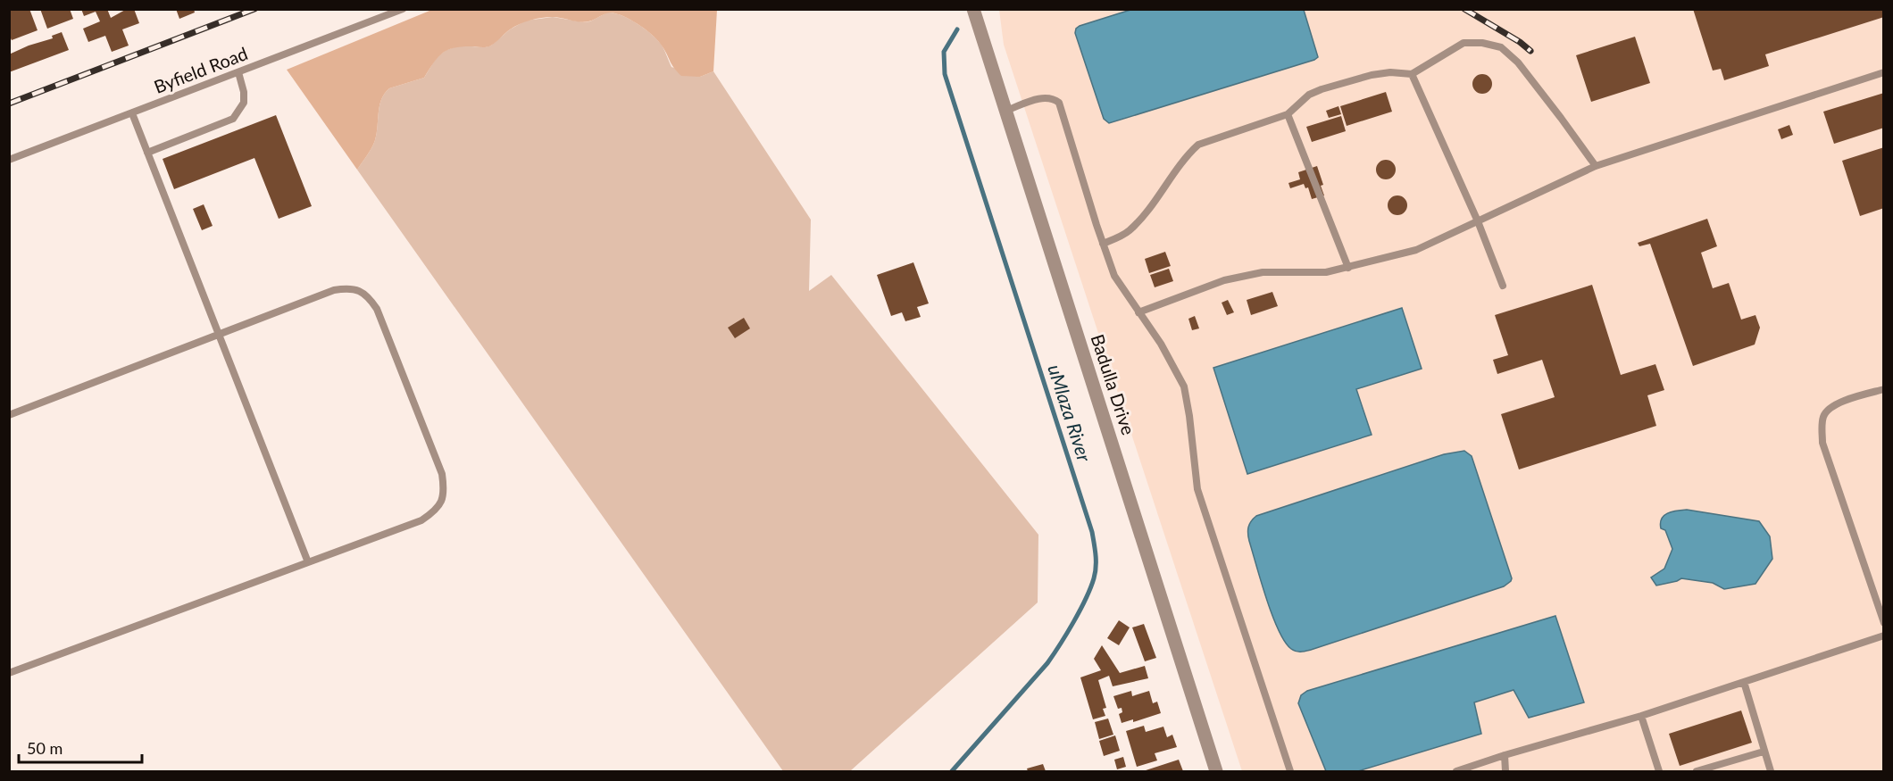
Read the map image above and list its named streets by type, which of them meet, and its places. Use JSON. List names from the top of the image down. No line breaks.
{"streets":{"street":["Badulla Drive"],"lane":["Byfield Road"]},"water":["uMlaza River"],"scale_bar":"50 m"}
